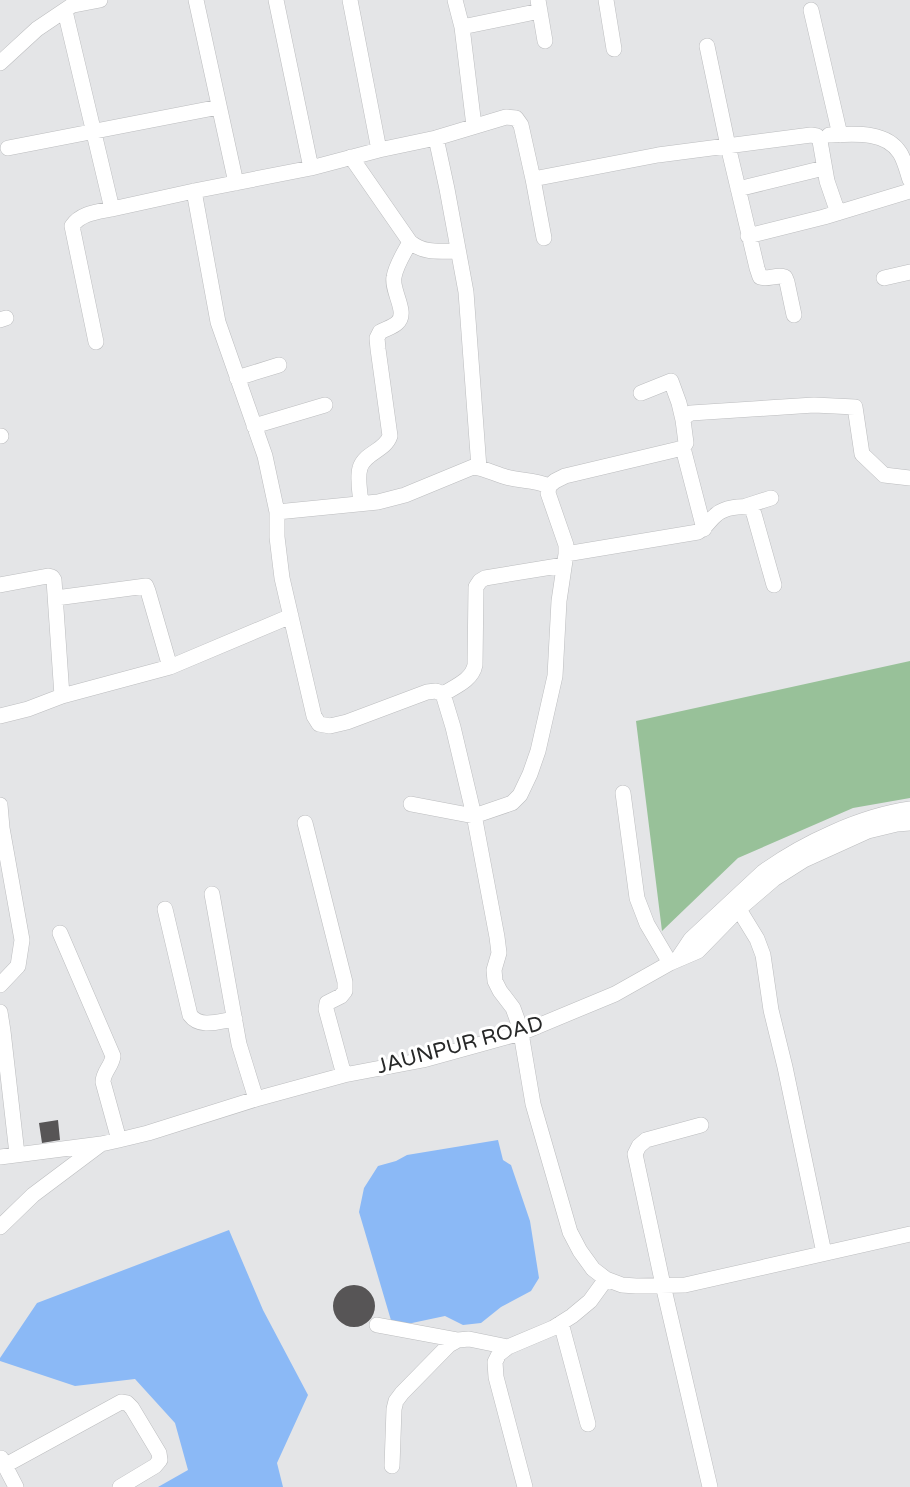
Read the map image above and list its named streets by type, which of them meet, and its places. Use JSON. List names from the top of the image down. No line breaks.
{"streets":{"street":["JAUNPUR ROAD"]}}
